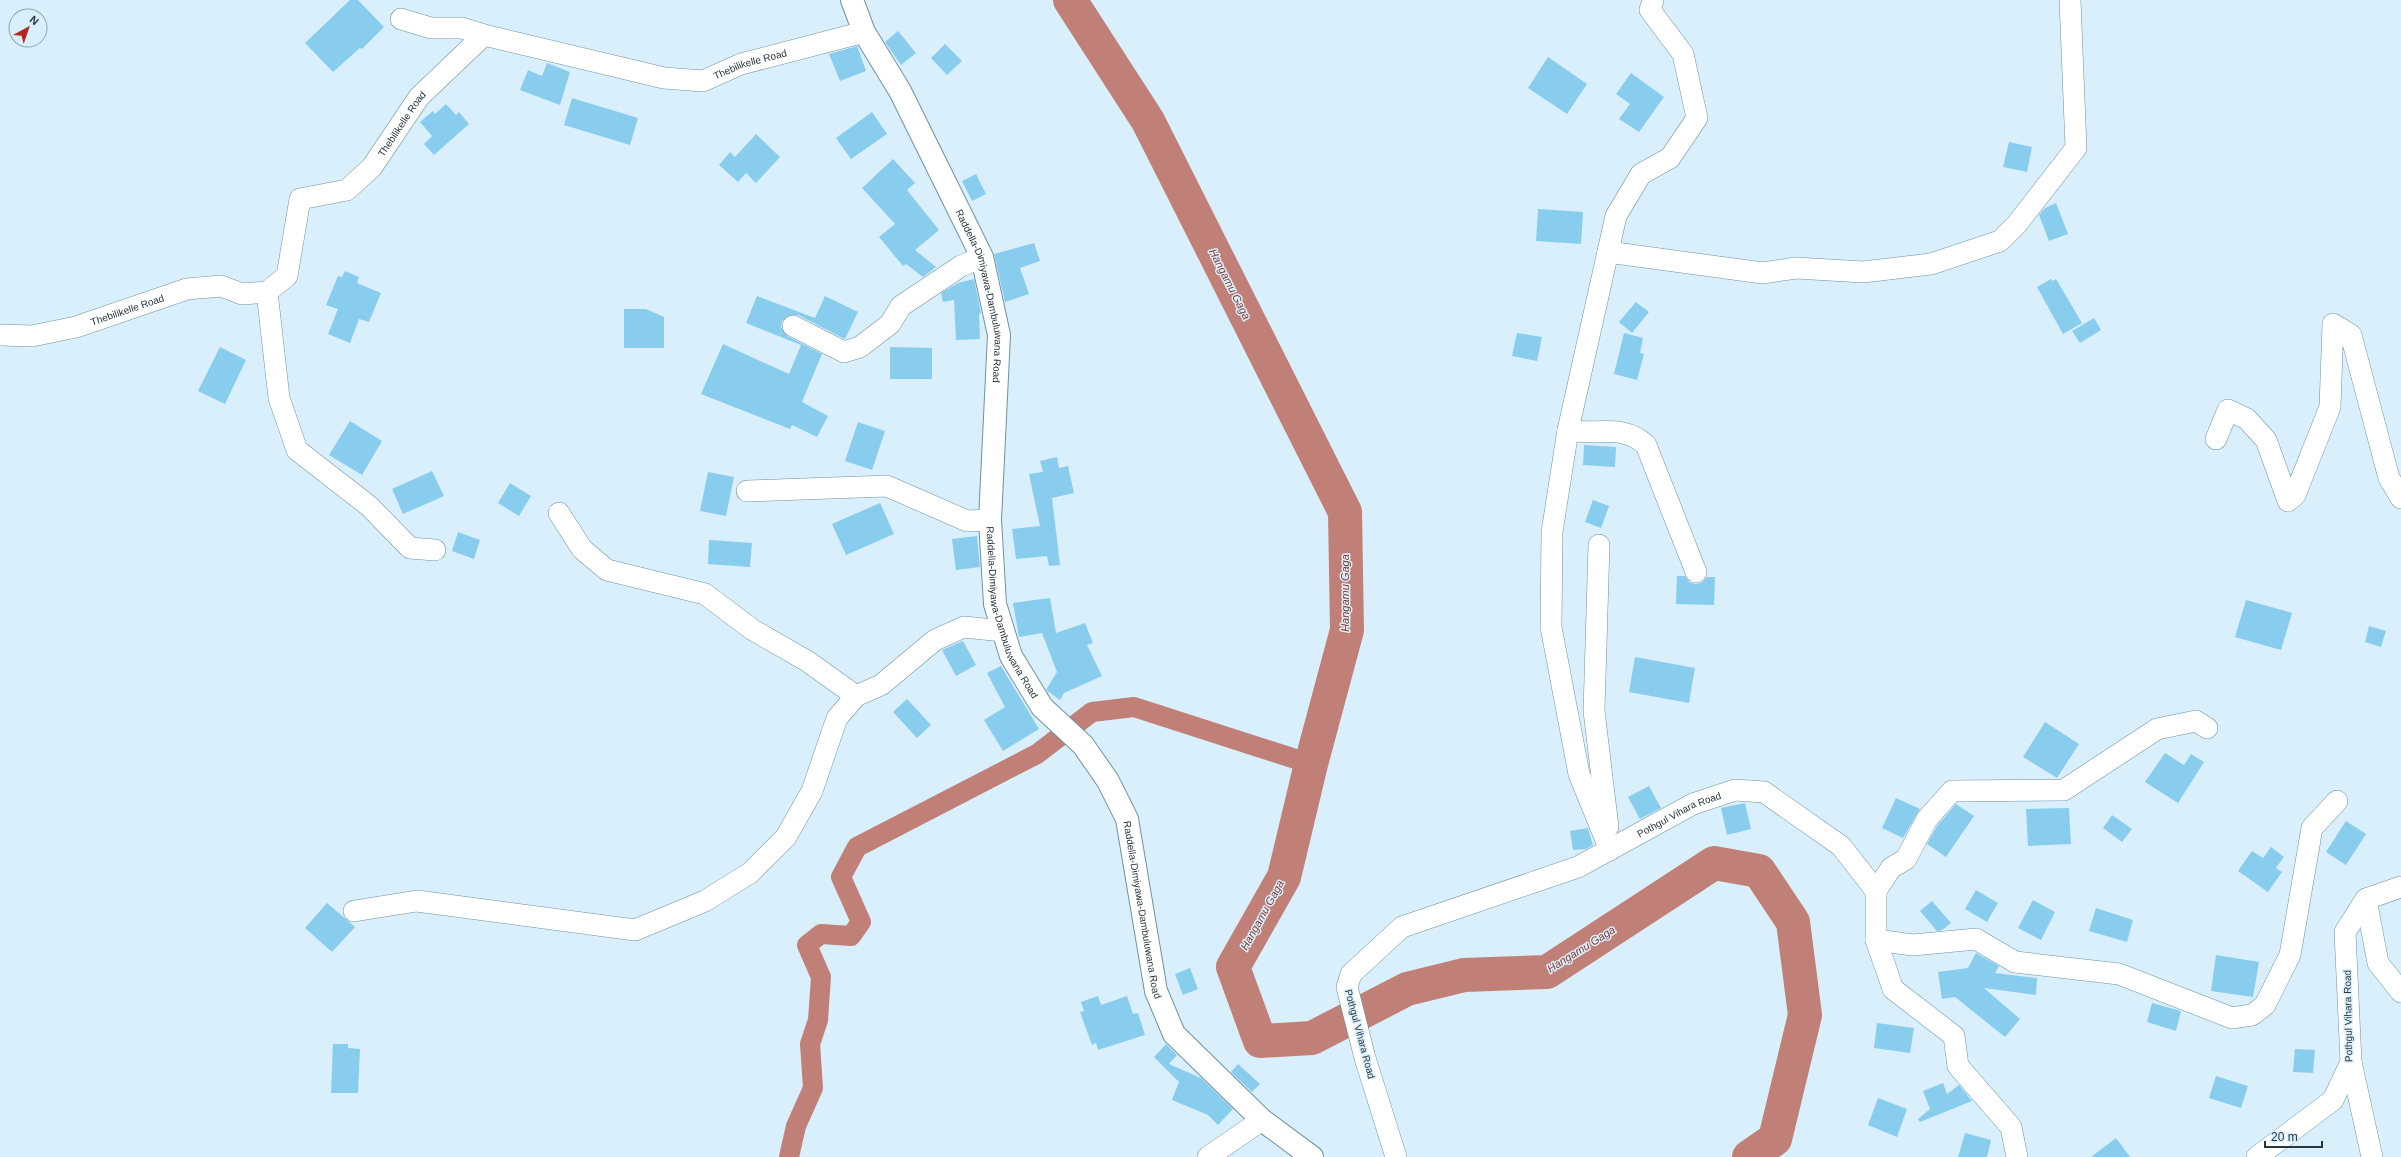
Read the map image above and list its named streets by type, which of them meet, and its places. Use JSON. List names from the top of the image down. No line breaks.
{"streets":{"street":["Thebilikelle Road","Raddella-Dimiyawa-Dambuluwana Road","Pothgul Vihara Road"]},"crossings":[["Thebilikelle Road","Raddella-Dimiyawa-Dambuluwana Road"]],"water":["Hangamu Gaga"],"scale_bar":"20 m","north":"top right"}
